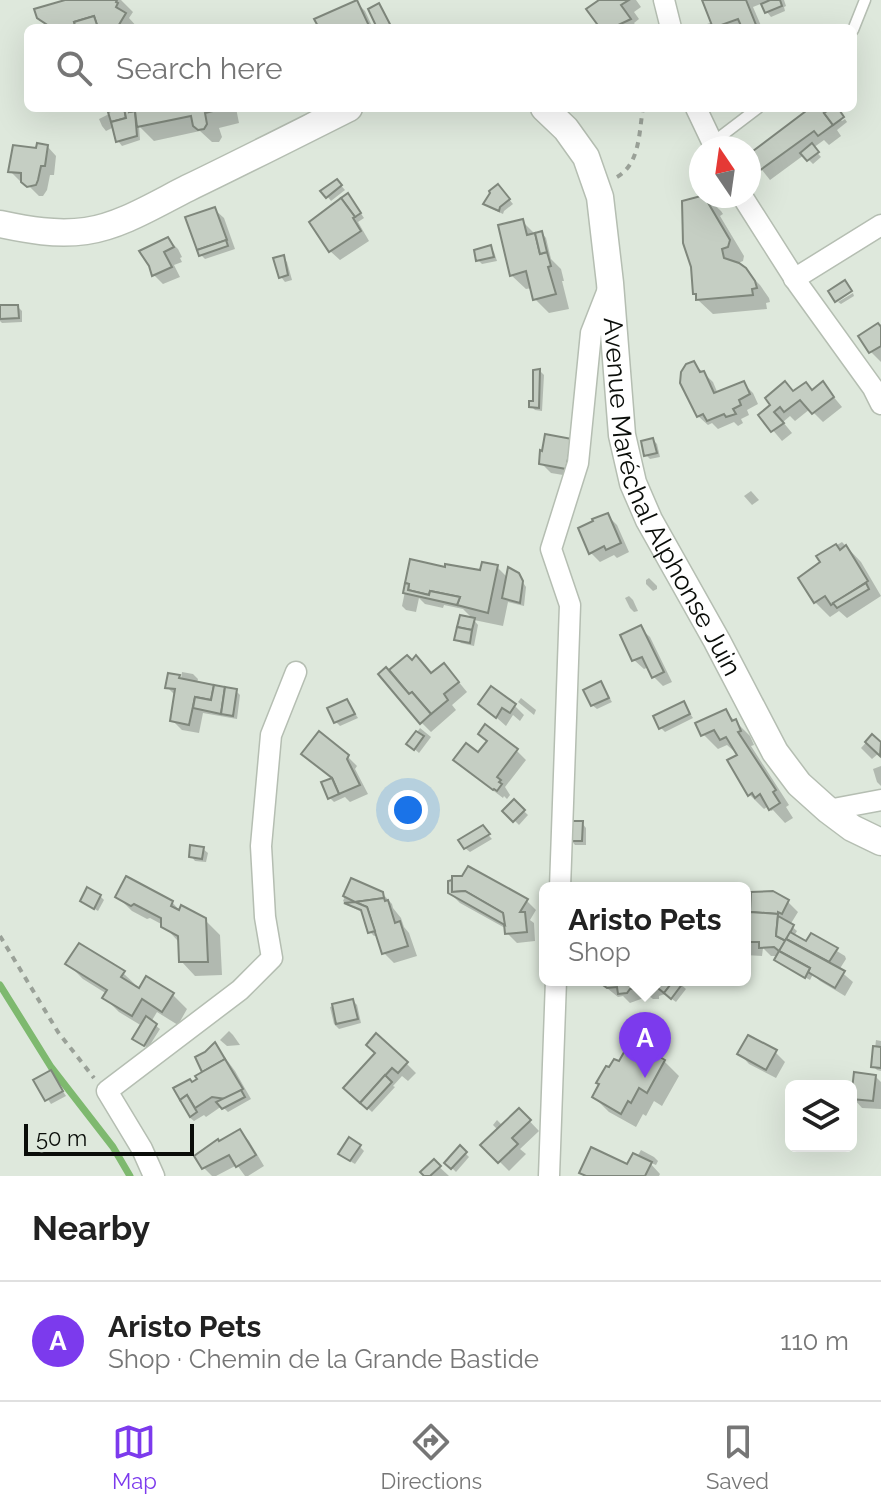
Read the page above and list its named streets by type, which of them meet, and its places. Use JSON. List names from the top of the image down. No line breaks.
{"streets":{"main road":["Avenue Maréchal Alphonse Juin"]},"scale_bar":"50 m","north":"top","page":{"search":"Search here","popup":["Aristo Pets","Shop"],"pins":"A","scale":"50 m","heading":"Nearby","list":[{"mark":"A","name":"Aristo Pets","note":"Shop · Chemin de la Grande Bastide","value":"110 m"}],"nav":["Map","Directions","Saved"]}}
